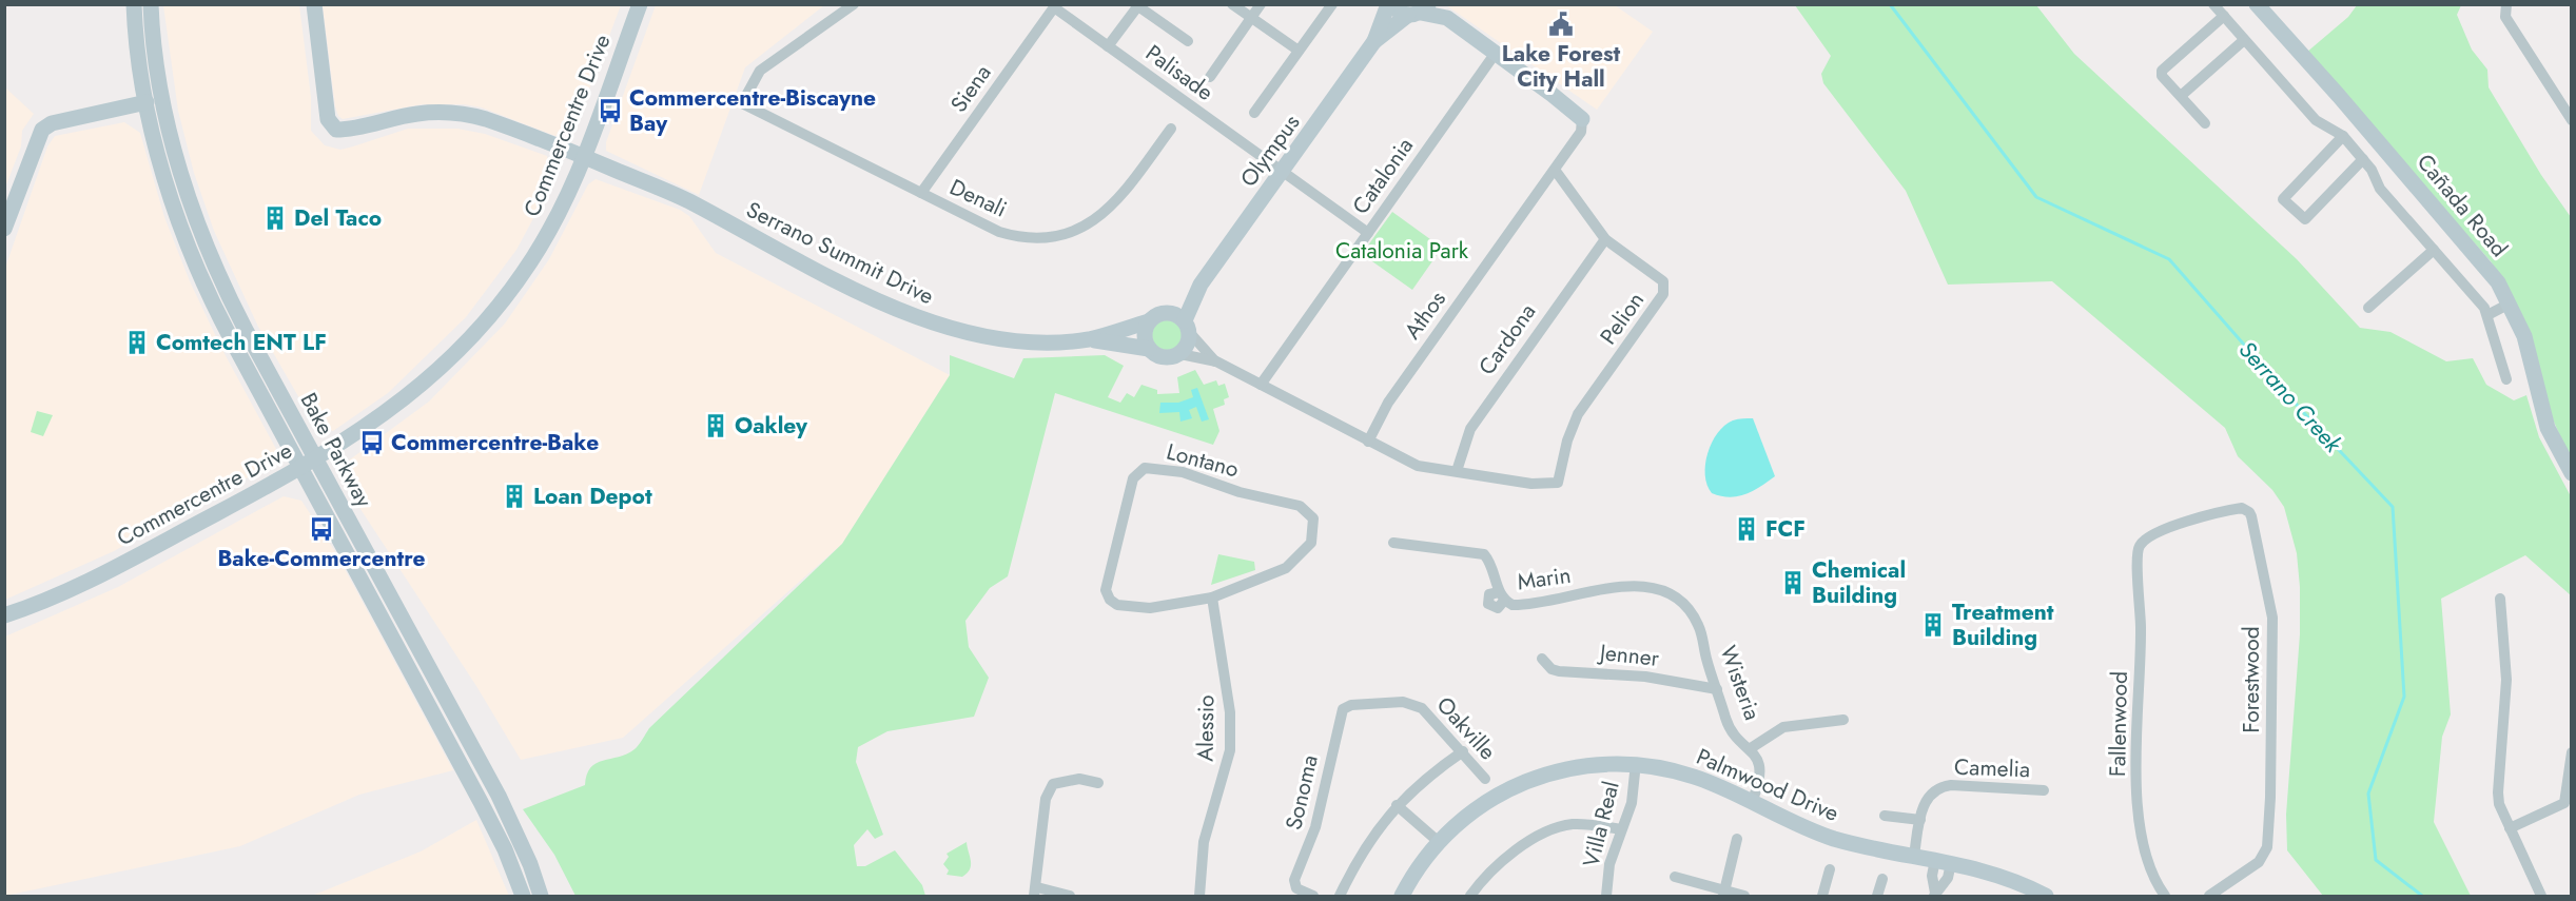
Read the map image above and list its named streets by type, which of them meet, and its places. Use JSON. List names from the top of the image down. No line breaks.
{"streets":{"street":["Palisade","Siena","Commercentre Drive","Olympus","Catalonia","Denali","Cañada Road","Serrano Summit Drive","Athos","Pelion","Cardona","Bake Parkway","Lontano","Marin","Jenner","Forestwood","Wisteria","Fallenwood","Alessio","Oakville","Camelia","Palmwood Drive","Sonoma","Villa Real"]},"crossings":[["Palisade","Siena"],["Palisade","Olympus"],["Palisade","Catalonia"],["Siena","Denali"],["Commercentre Drive","Serrano Summit Drive"],["Commercentre Drive","Bake Parkway"],["Olympus","Serrano Summit Drive"],["Catalonia","Serrano Summit Drive"],["Serrano Summit Drive","Athos"],["Serrano Summit Drive","Pelion"],["Serrano Summit Drive","Cardona"],["Athos","Pelion"],["Pelion","Cardona"],["Lontano","Alessio"],["Marin","Wisteria"],["Jenner","Wisteria"],["Forestwood","Fallenwood"],["Wisteria","Palmwood Drive"],["Oakville","Sonoma"],["Camelia","Palmwood Drive"],["Palmwood Drive","Villa Real"]],"water":["Serrano Creek"],"parks":["Catalonia Park"],"places":{"public building":["Lake Forest City Hall"],"bus stop":["Commercentre-Biscayne Bay","Commercentre-Bake","Bake-Commercentre"],"building":["Del Taco","Comtech ENT LF","Oakley","Loan Depot","FCF","Chemical Building","Treatment Building"]}}
